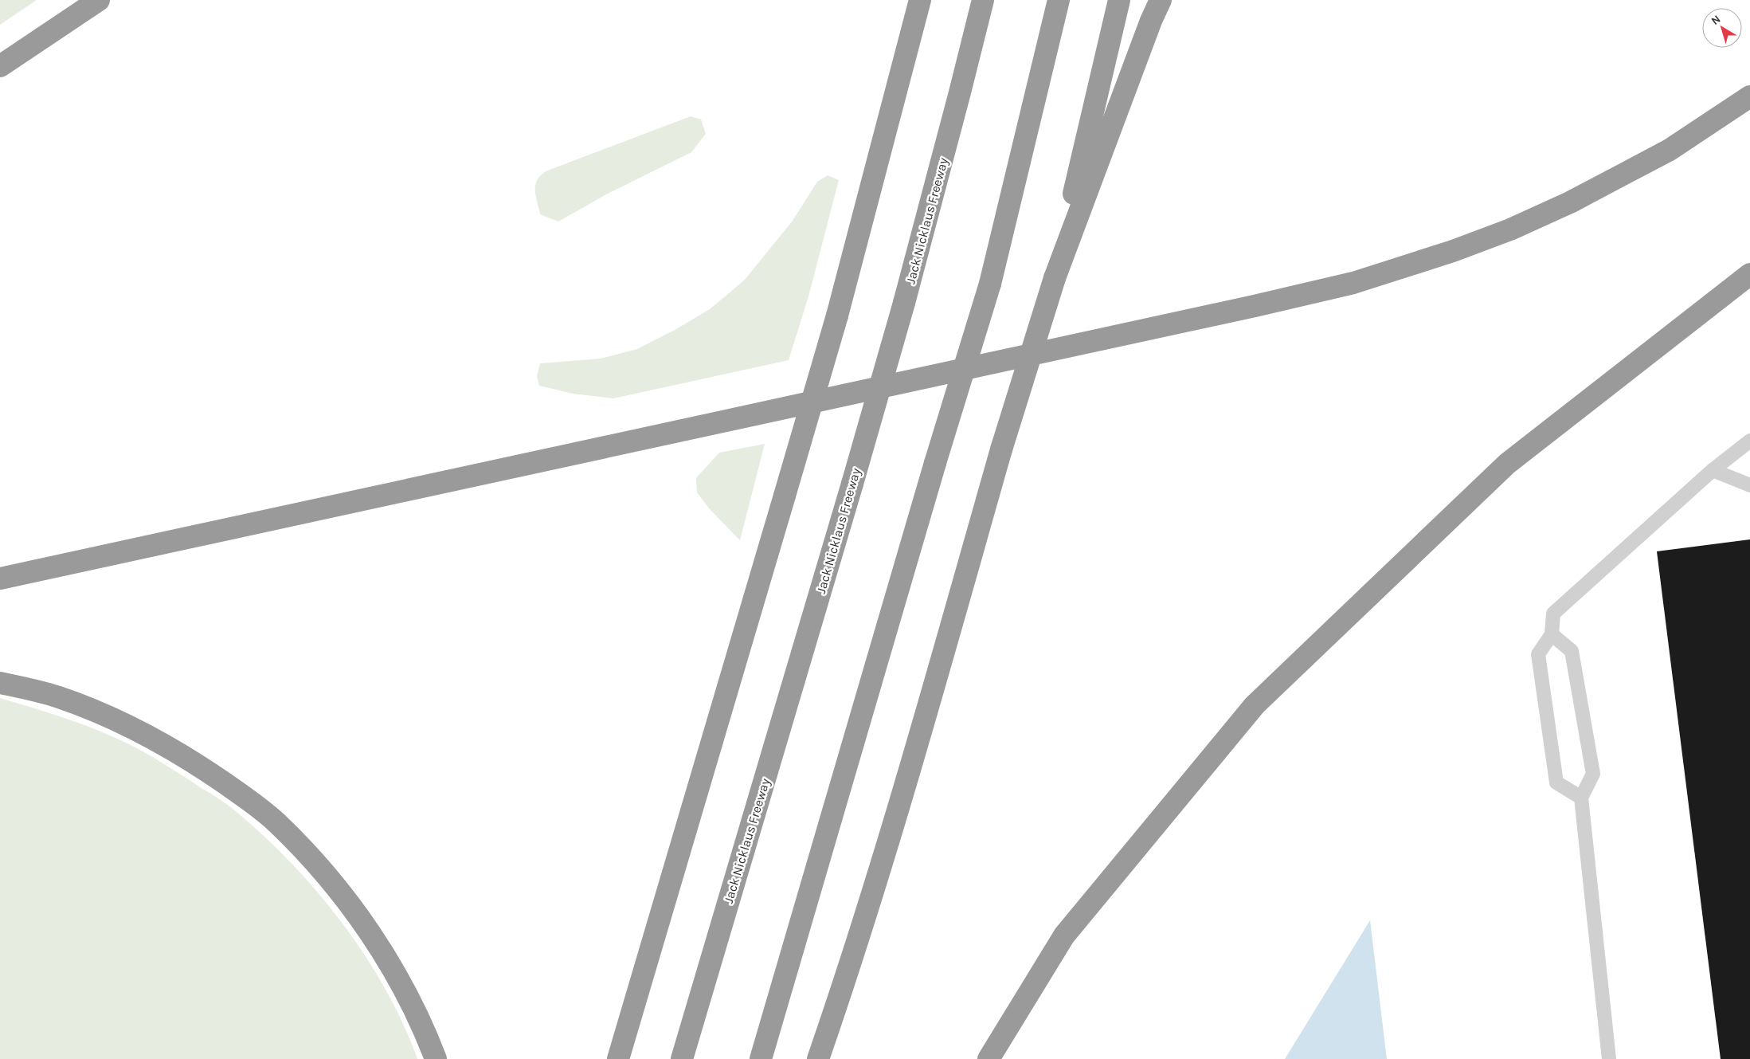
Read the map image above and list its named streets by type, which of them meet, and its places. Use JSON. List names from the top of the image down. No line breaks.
{"streets":{"highway":["Jack Nicklaus Freeway"]},"north":"top left"}
